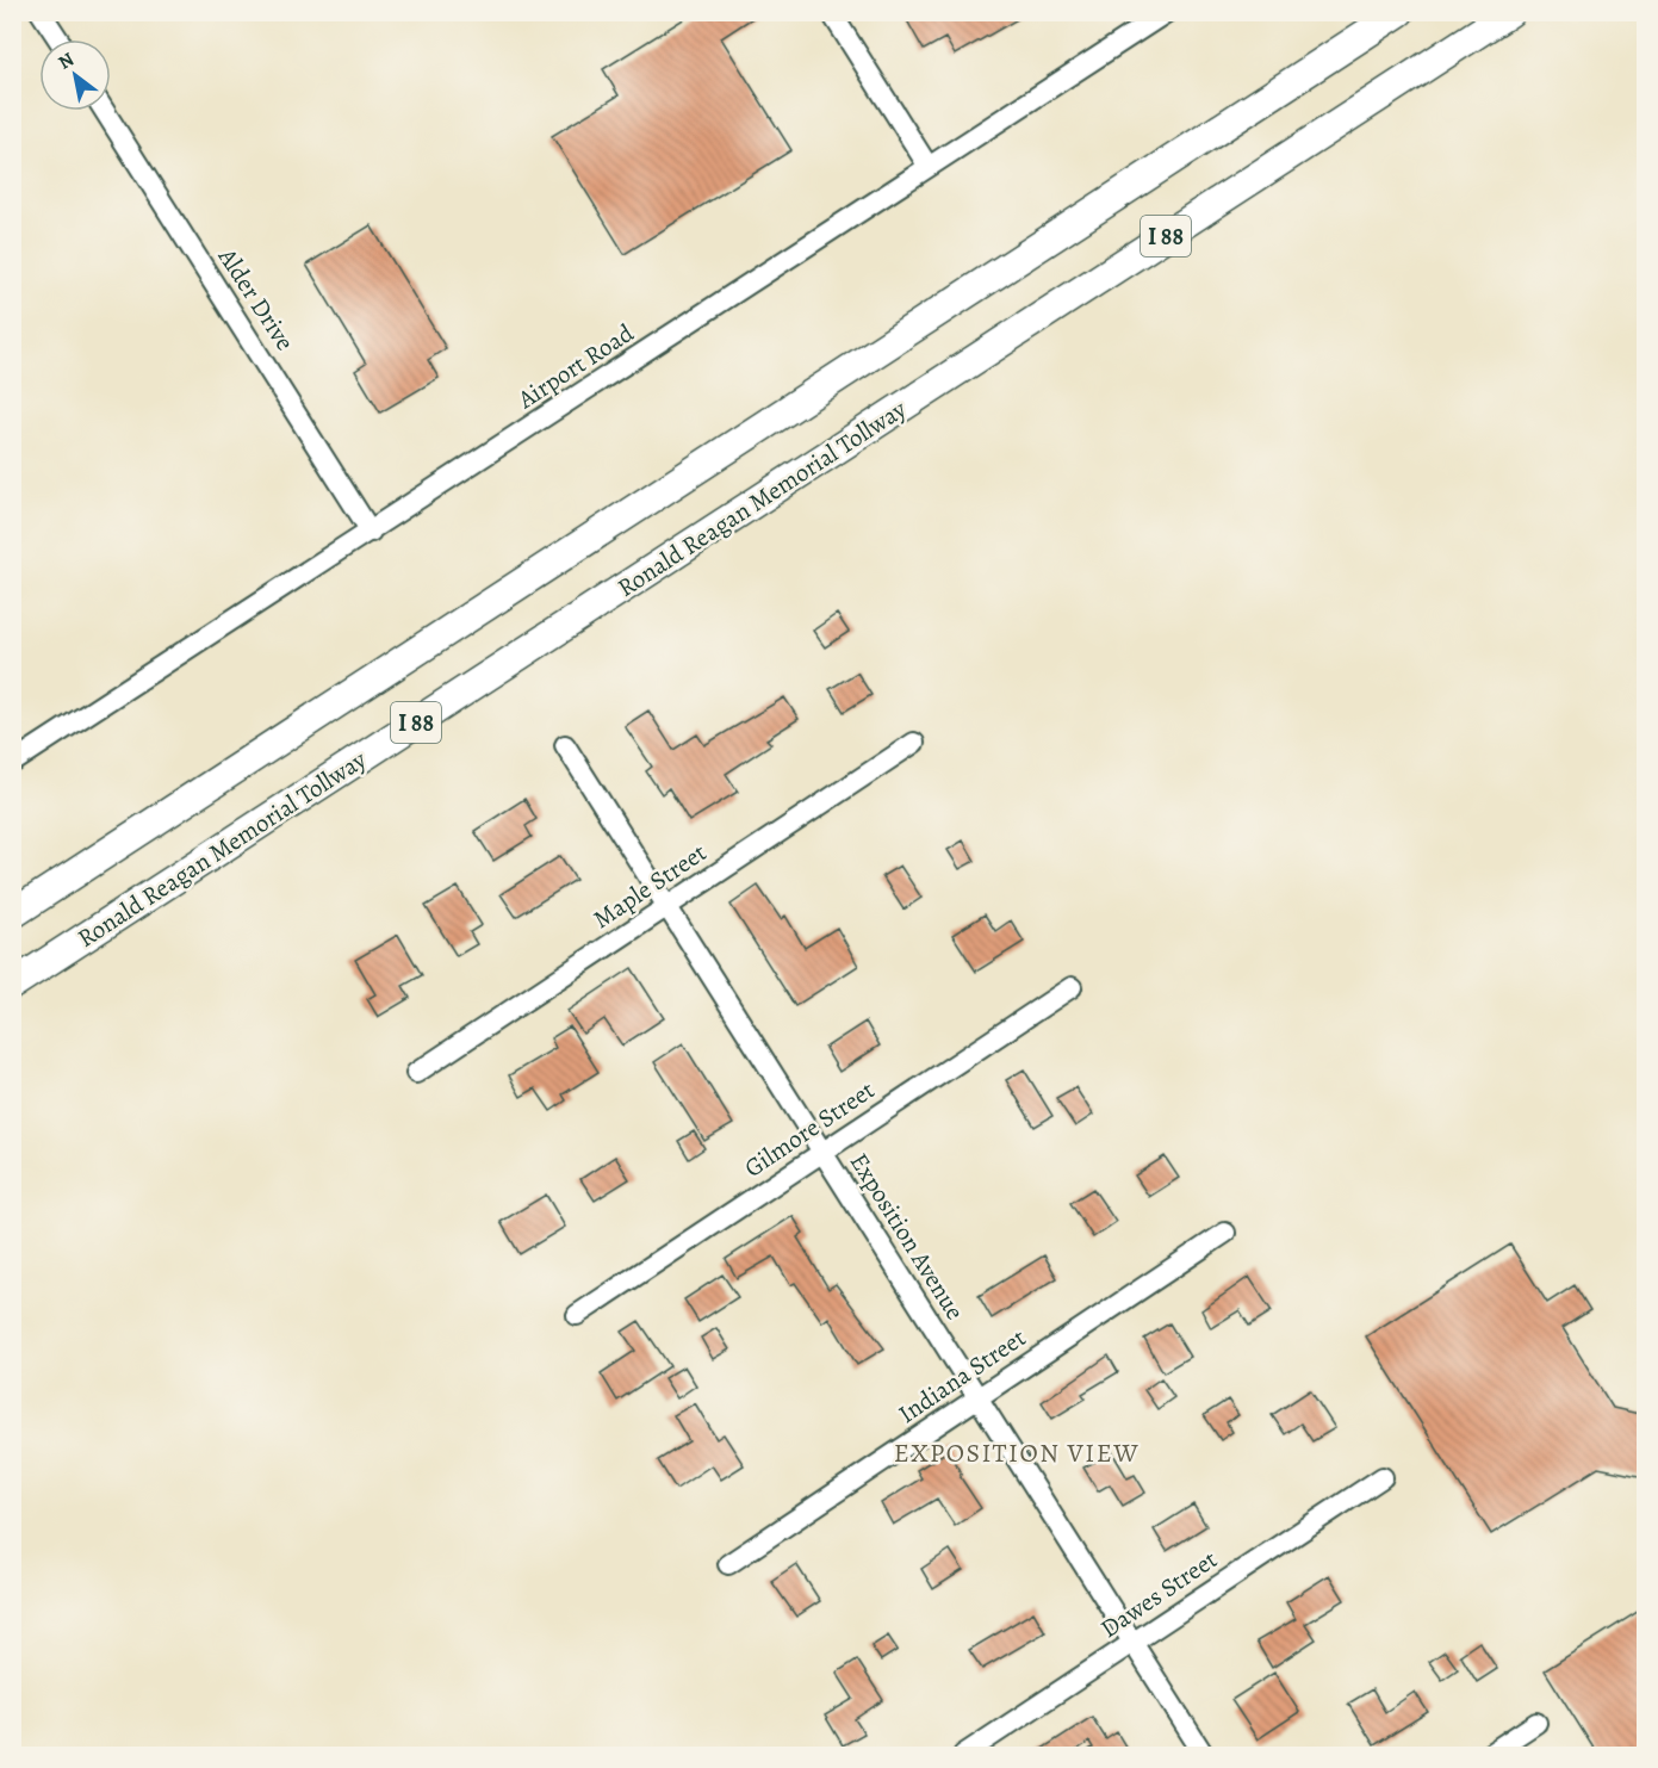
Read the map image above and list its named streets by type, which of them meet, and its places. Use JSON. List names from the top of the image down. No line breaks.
{"streets":{"highway":["I 88","Ronald Reagan Memorial Tollway"],"street":["Alder Drive","Airport Road","Maple Street","Gilmore Street","Exposition Avenue","Indiana Street","Dawes Street"]},"crossings":[["Alder Drive","Airport Road"],["Maple Street","Exposition Avenue"],["Gilmore Street","Exposition Avenue"],["Exposition Avenue","Indiana Street"],["Exposition Avenue","Dawes Street"]],"districts":["EXPOSITION VIEW"],"north":"top left"}
